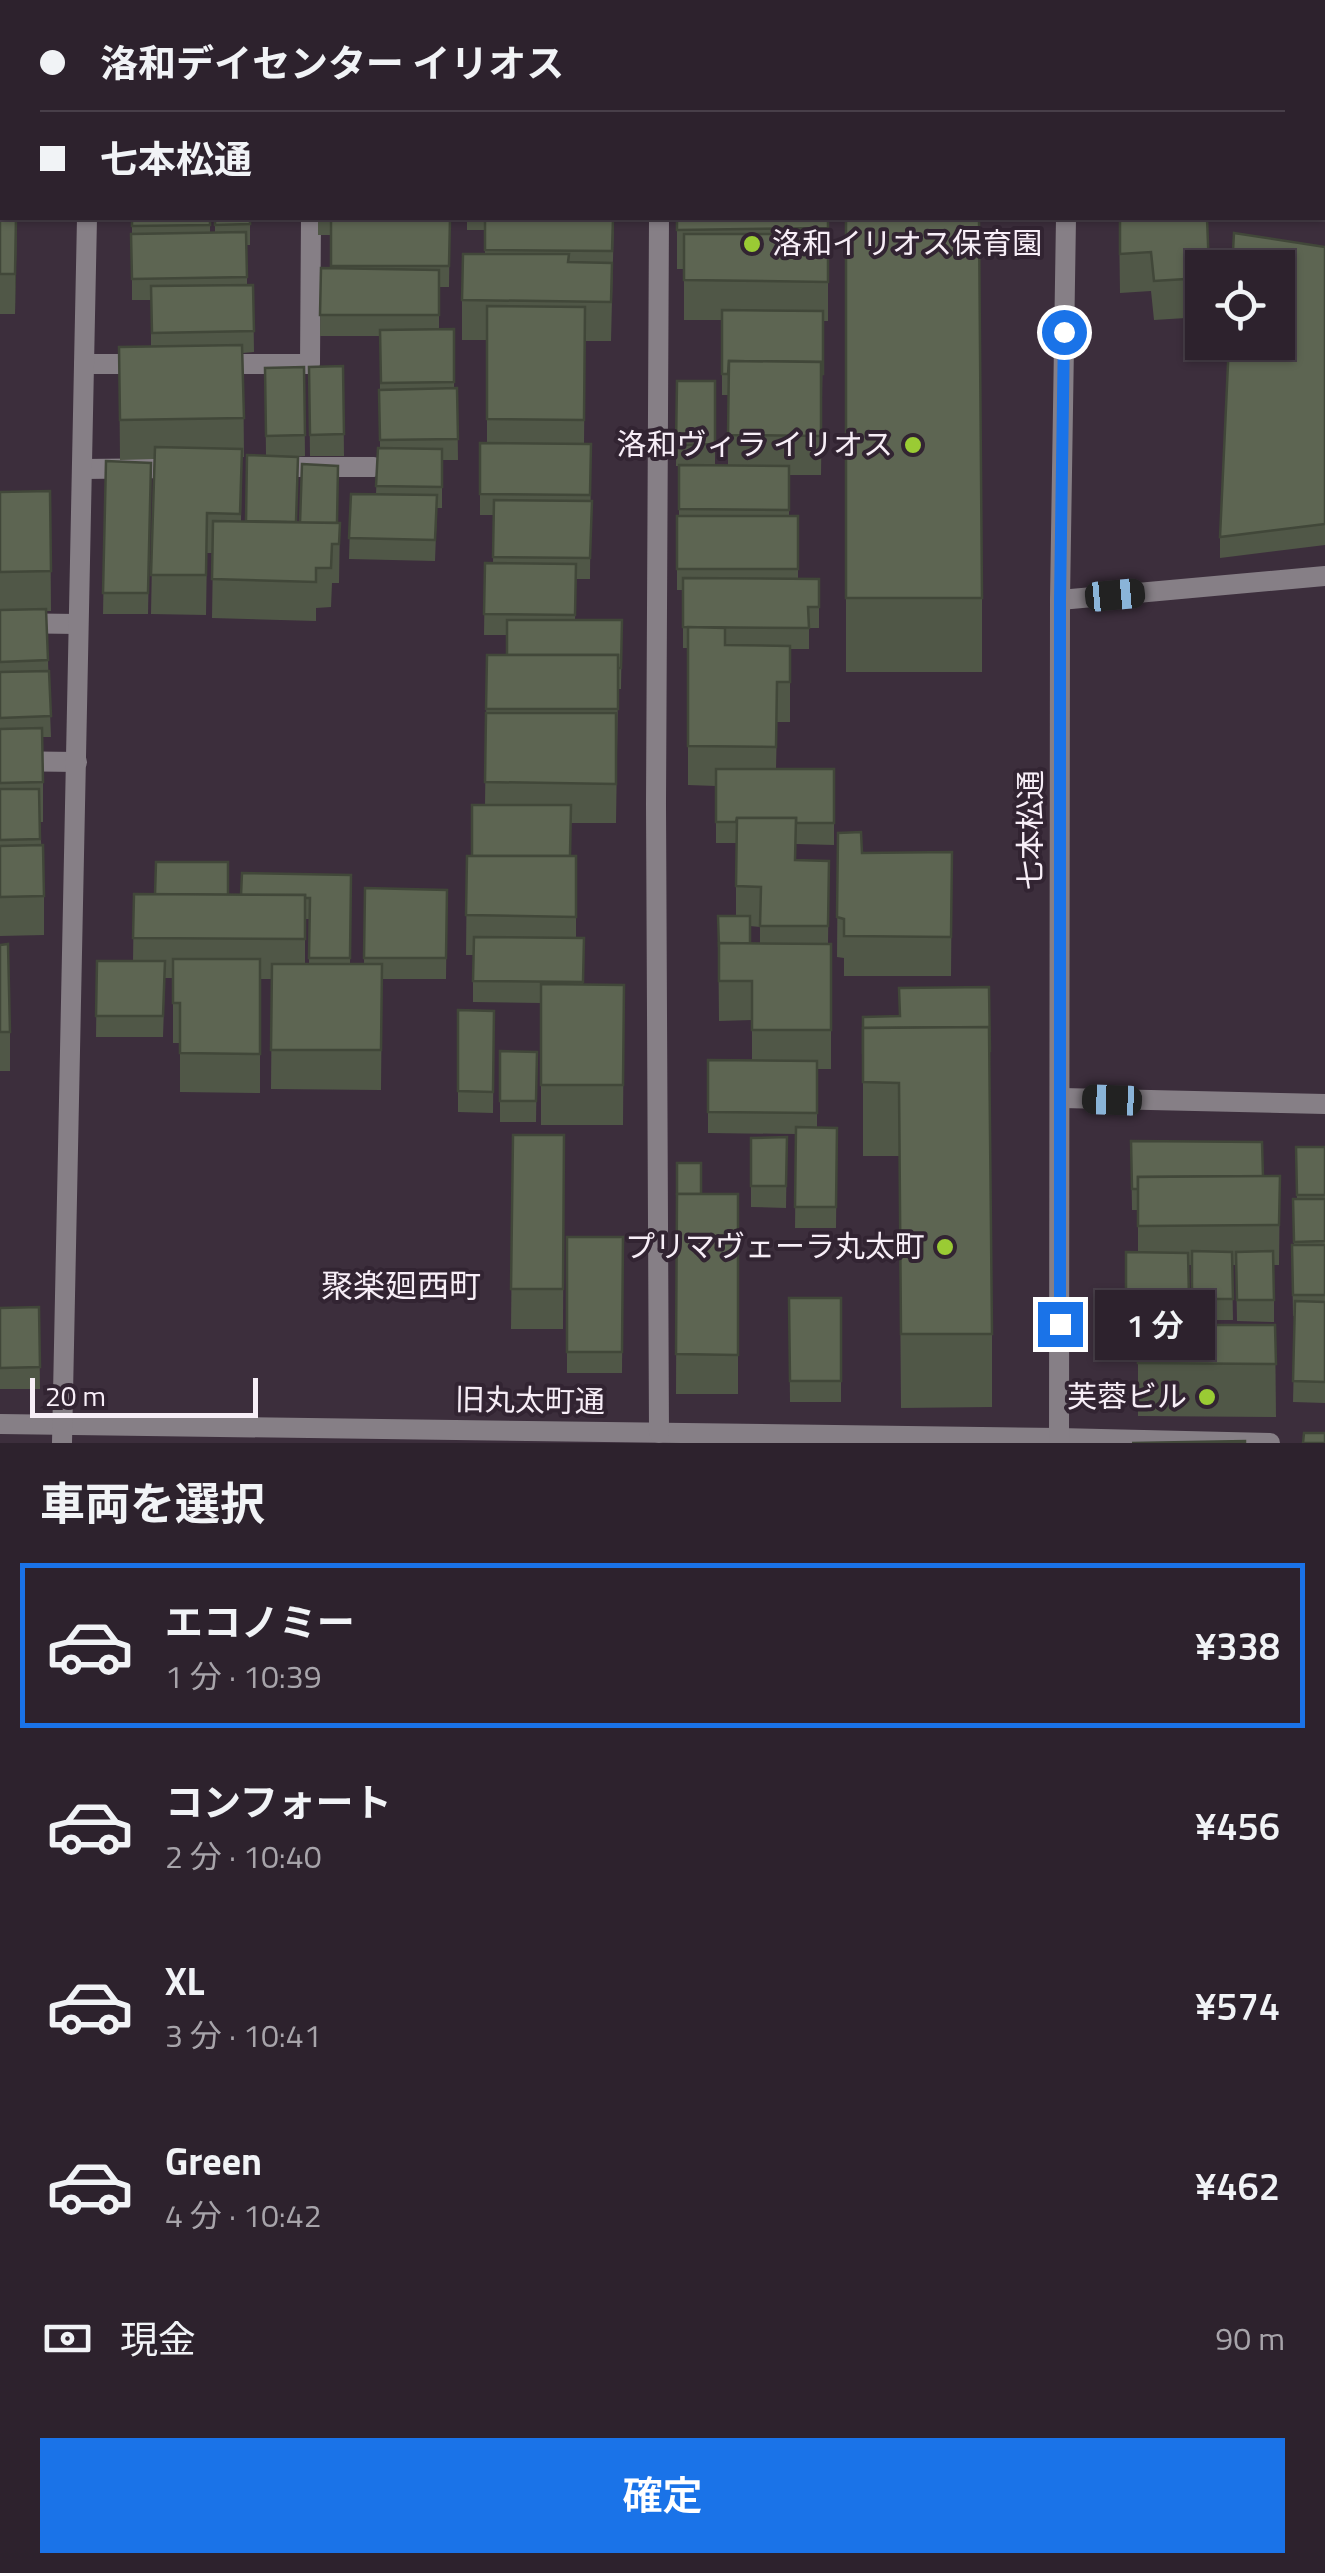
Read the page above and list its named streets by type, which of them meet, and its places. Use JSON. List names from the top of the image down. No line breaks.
{"streets":{"street":["七本松通","旧丸太町通"]},"crossings":[["七本松通","旧丸太町通"]],"districts":["聚楽廻西町"],"places":["洛和イリオス保育園","洛和ヴィラ イリオス","プリマヴェーラ丸太町","芙蓉ビル"],"scale_bar":"20 m","page":{"banner":["洛和デイセンター イリオス","七本松通"],"bubble":"1 分","scale":"20 m","heading":"車両を選択","list":[{"name":"エコノミー","note":"1 分 · 10:39","value":"¥338"},{"name":"コンフォート","note":"2 分 · 10:40","value":"¥456"},{"name":"XL","note":"3 分 · 10:41","value":"¥574"},{"name":"Green","note":"4 分 · 10:42","value":"¥462"}],"pay":["現金","90 m"],"buttons":"確定"}}
